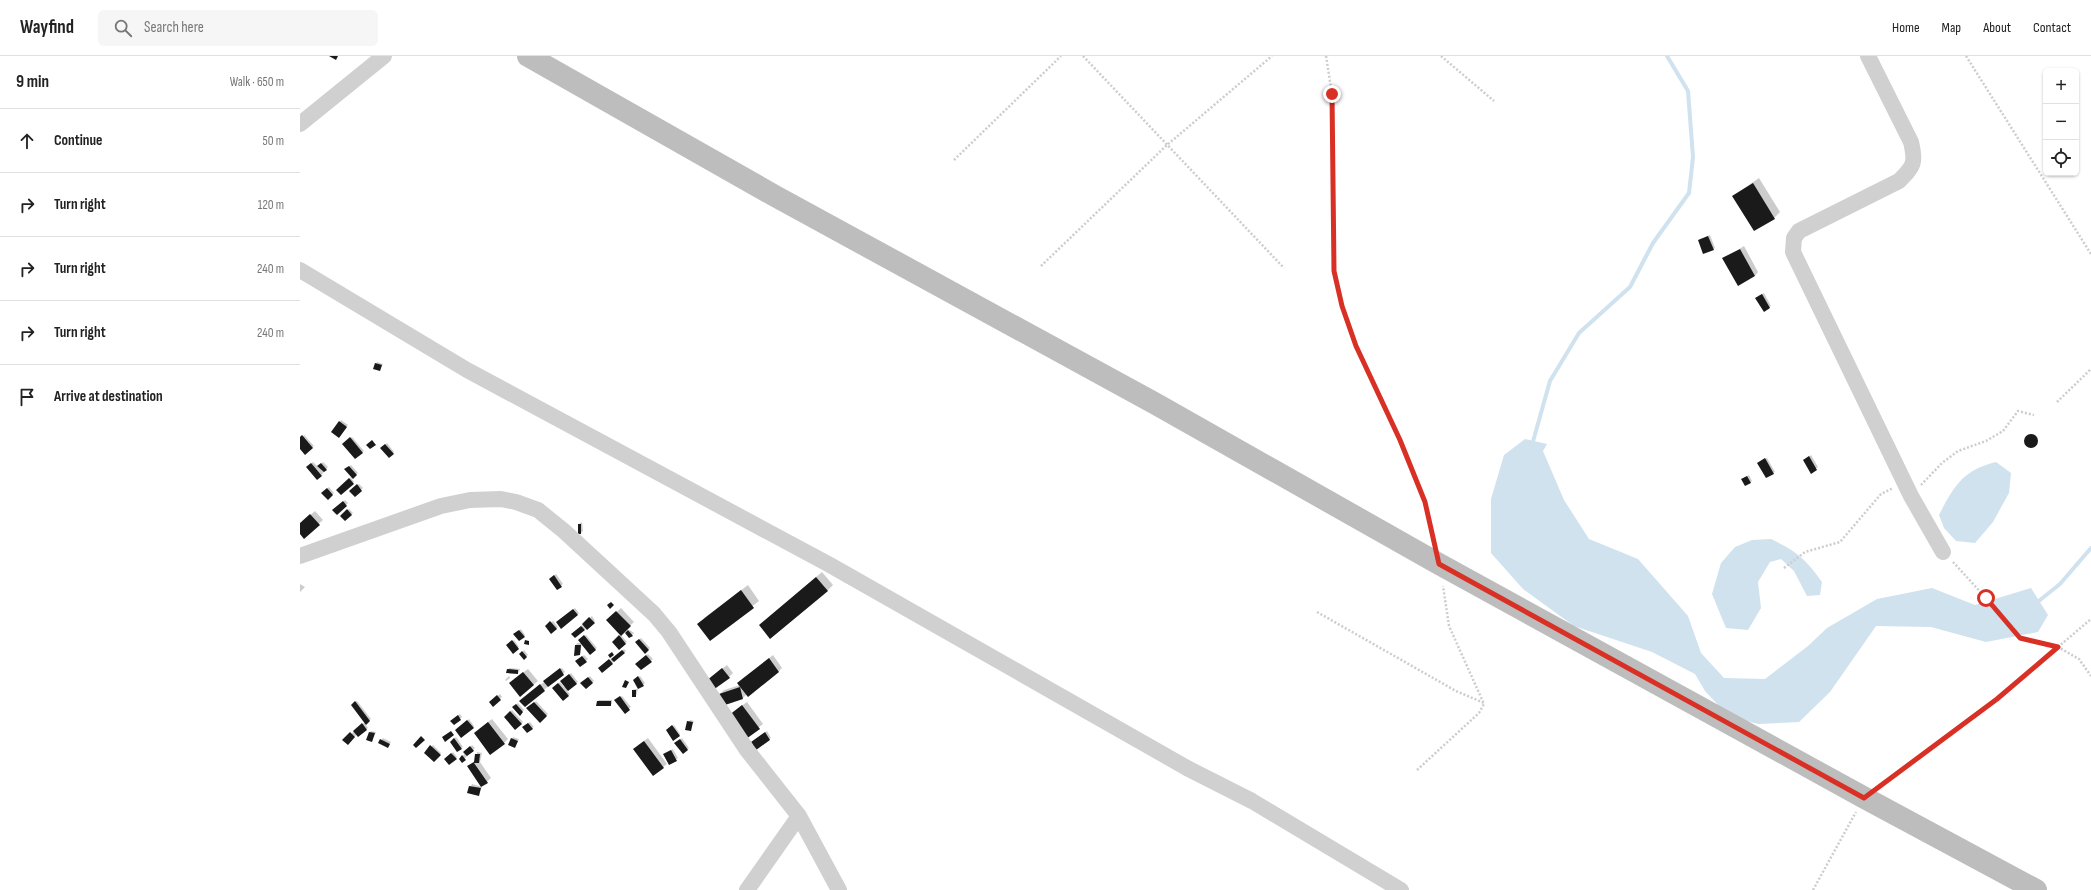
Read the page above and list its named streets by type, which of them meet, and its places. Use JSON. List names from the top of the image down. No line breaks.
{"page":{"header":"Wayfind","search":"Search here","nav":["Home","Map","About","Contact"],"heading":["9 min","Walk · 650 m"],"map_buttons":["+","−"],"list":[["Continue","50 m"],["Turn right","120 m"],["Turn right","240 m"],["Turn right","240 m"],"Arrive at destination"]}}
